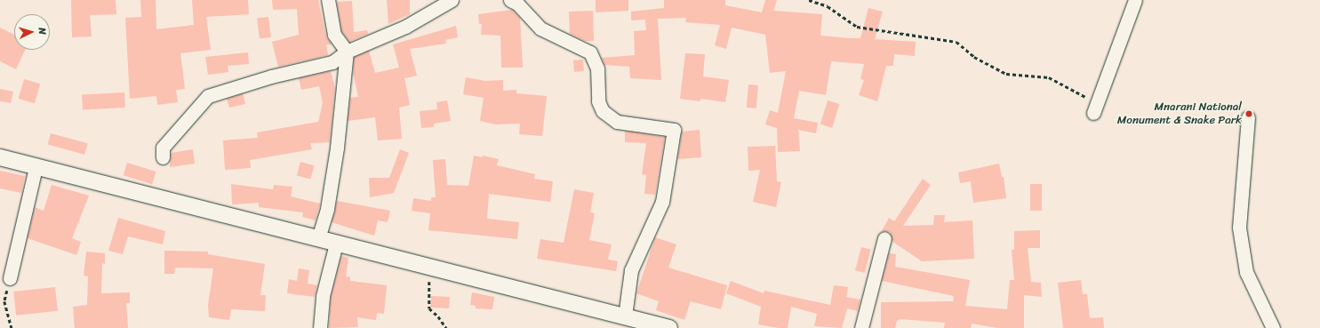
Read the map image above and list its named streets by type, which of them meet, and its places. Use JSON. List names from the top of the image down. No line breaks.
{"places":["Mnarani National Monument & Snake Park"],"north":"right"}
